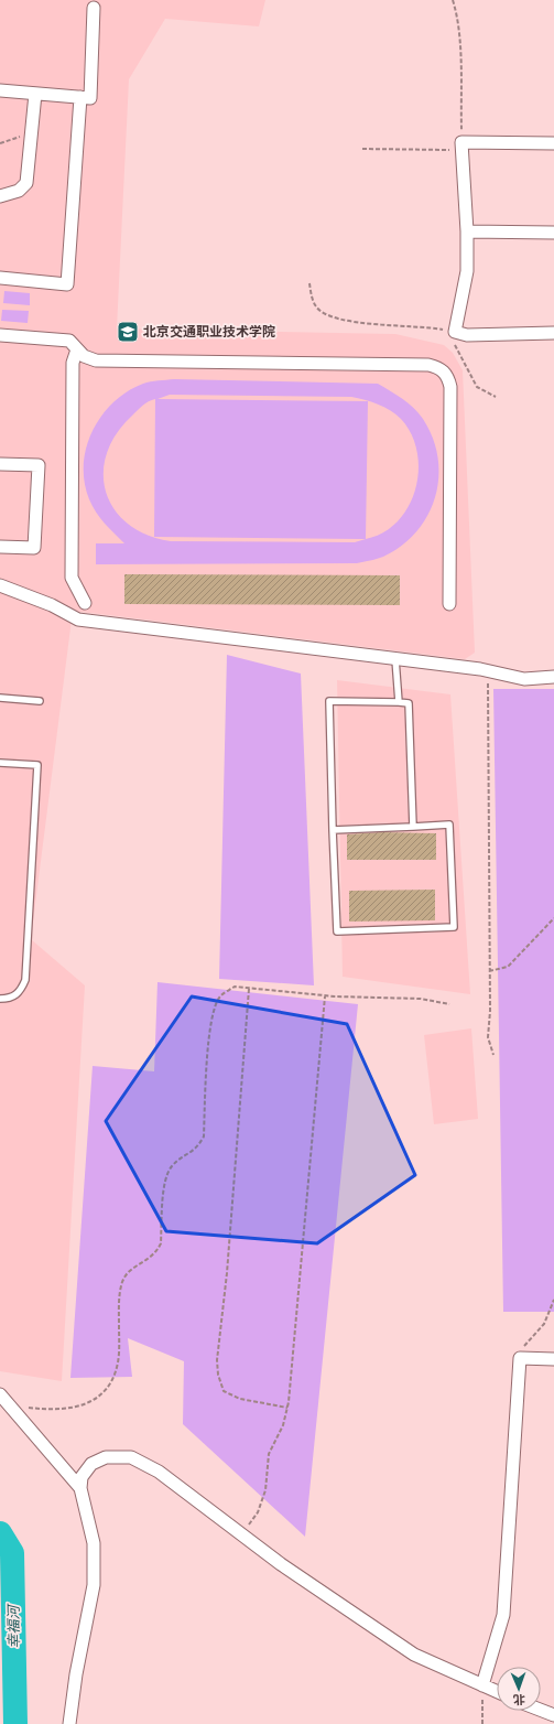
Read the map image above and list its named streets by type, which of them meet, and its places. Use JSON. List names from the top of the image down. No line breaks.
{"water":["幸福河"],"places":{"school or university":["北京交通职业技术学院"]},"north":"bottom"}
